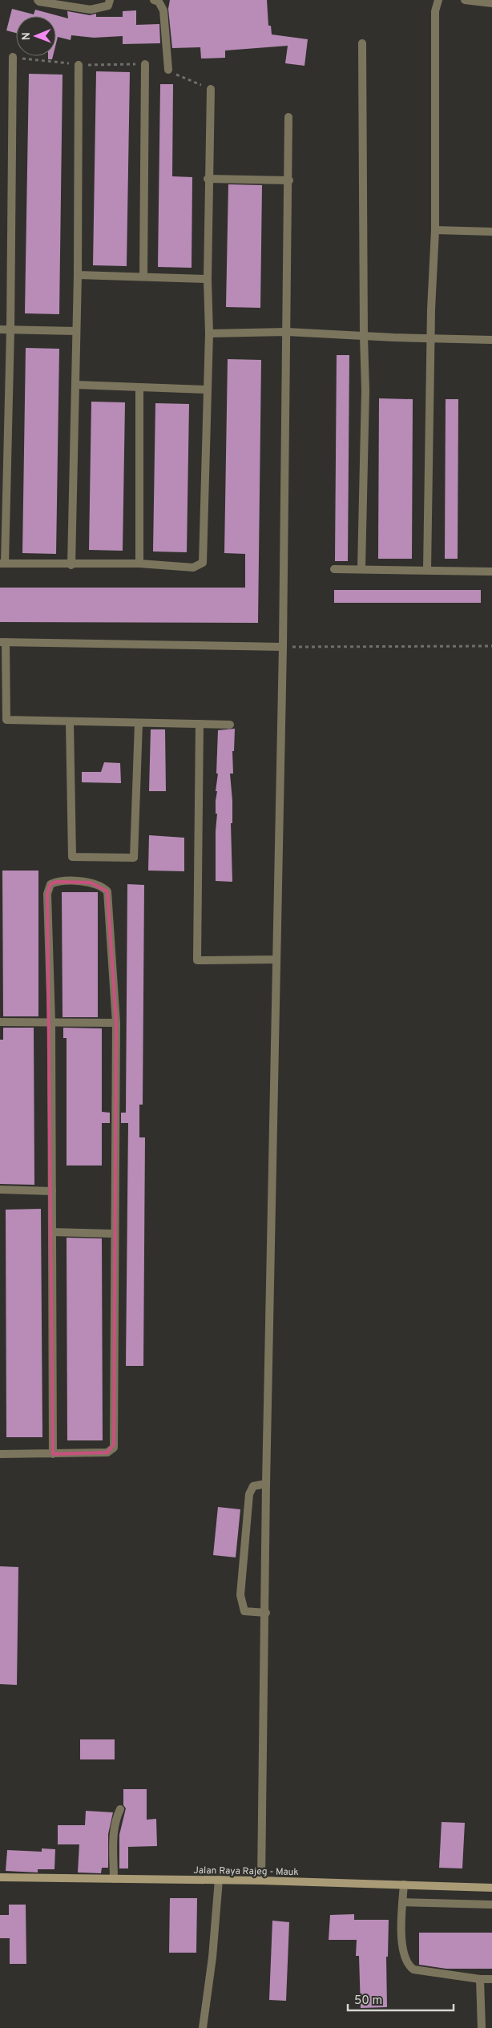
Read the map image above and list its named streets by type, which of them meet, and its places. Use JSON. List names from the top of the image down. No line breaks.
{"streets":{"main road":["Jalan Raya Rajeg - Mauk"]},"scale_bar":"50 m","north":"left"}
